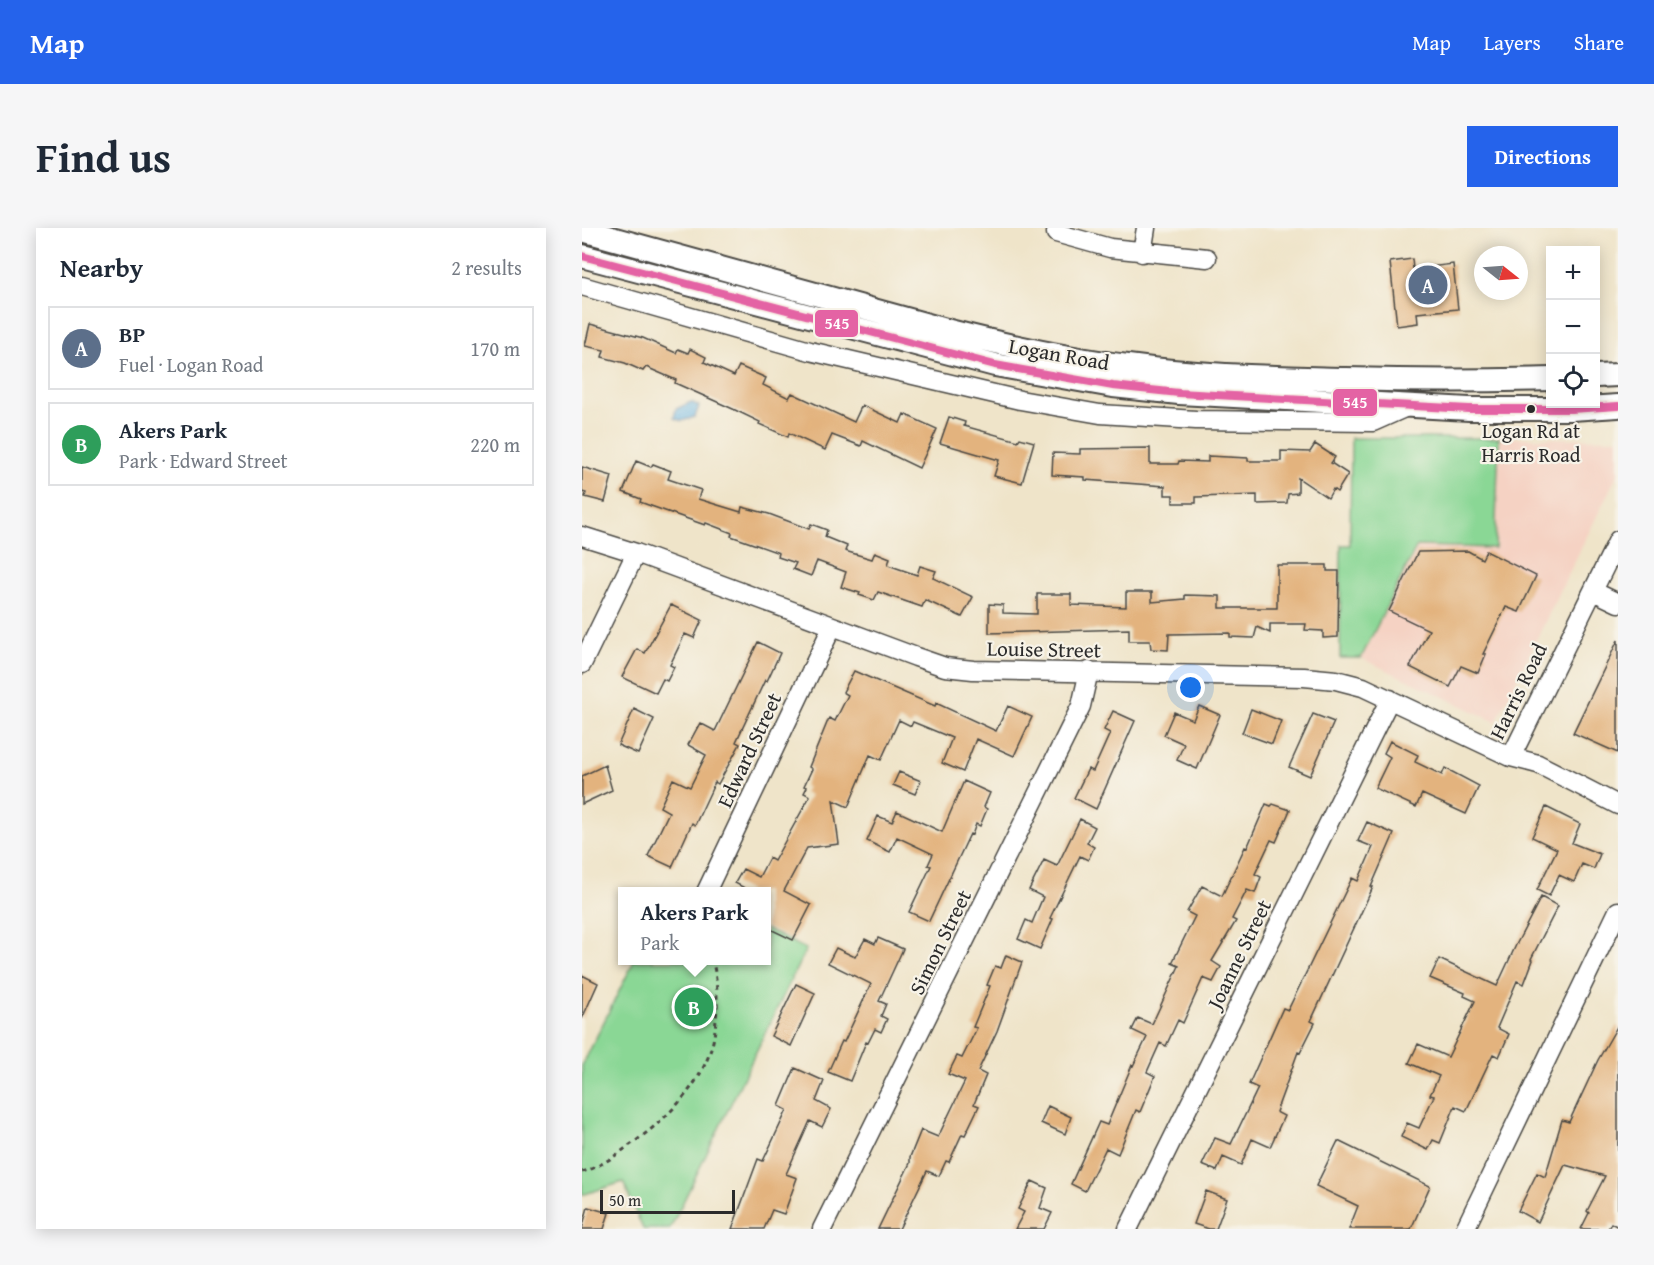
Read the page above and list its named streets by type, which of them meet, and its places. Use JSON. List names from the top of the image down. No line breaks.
{"streets":{"main road":["Logan Road"],"street":["Louise Street","Harris Road","Edward Street","Simon Street","Joanne Street"]},"crossings":[["Louise Street","Harris Road"],["Louise Street","Edward Street"],["Louise Street","Simon Street"],["Louise Street","Joanne Street"]],"places":["Logan Rd at Harris Road"],"lines":["transit line 545"],"scale_bar":"50 m","north":"right","page":{"header":"Map","nav":["Map","Layers","Share"],"title":"Find us","buttons":"Directions","heading":["Nearby","2 results"],"map_buttons":["+","−"],"pins":["A","B"],"list":[{"mark":"A","name":"BP","note":"Fuel · Logan Road","value":"170 m"},{"mark":"B","name":"Akers Park","note":"Park · Edward Street","value":"220 m"}],"popup":["Akers Park","Park"],"scale":"50 m"}}
